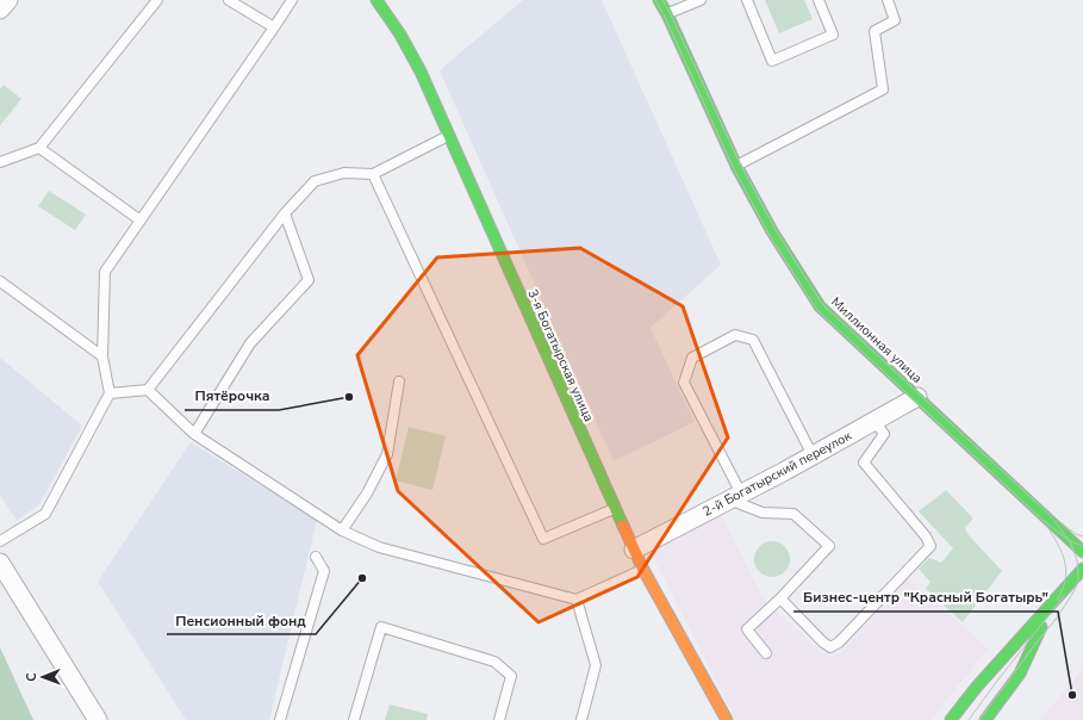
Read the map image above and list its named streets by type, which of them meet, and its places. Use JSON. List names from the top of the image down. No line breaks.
{"streets":{"street":["Миллионная улица","3-я Богатырская улица","2-й Богатырский переулок"]},"crossings":[["Миллионная улица","2-й Богатырский переулок"],["3-я Богатырская улица","2-й Богатырский переулок"]],"places":["Пятёрочка","Пенсионный фонд","Бизнес-центр \"Красный Богатырь\""],"north":"left"}
